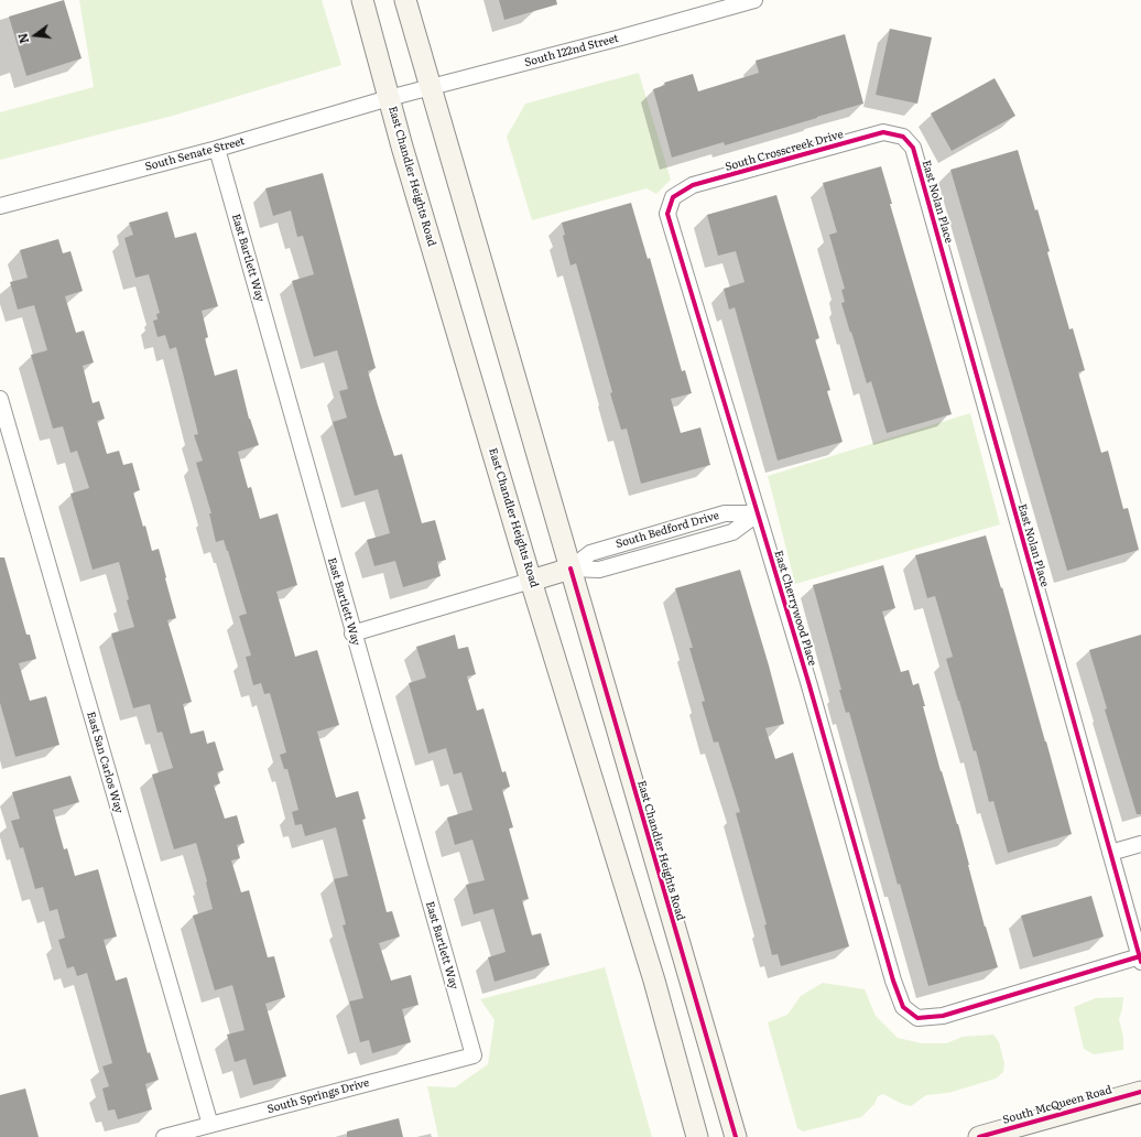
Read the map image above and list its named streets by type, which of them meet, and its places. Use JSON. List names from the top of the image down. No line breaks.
{"streets":{"main road":["East Chandler Heights Road","South McQueen Road"],"street":["South 122nd Street","South Crosscreek Drive","South Senate Street","East Nolan Place","East Bartlett Way","South Bedford Drive","East Cherrywood Place","East San Carlos Way","South Springs Drive"]},"crossings":[["South 122nd Street","South Senate Street"],["South 122nd Street","East Chandler Heights Road"],["South Crosscreek Drive","East Nolan Place"],["South Crosscreek Drive","East Cherrywood Place"],["South Senate Street","East Chandler Heights Road"],["South Senate Street","East Bartlett Way"],["East Chandler Heights Road","South Bedford Drive"],["East Nolan Place","East Cherrywood Place"],["East Bartlett Way","South Springs Drive"],["South Bedford Drive","East Cherrywood Place"],["East San Carlos Way","South Springs Drive"]],"north":"left"}
